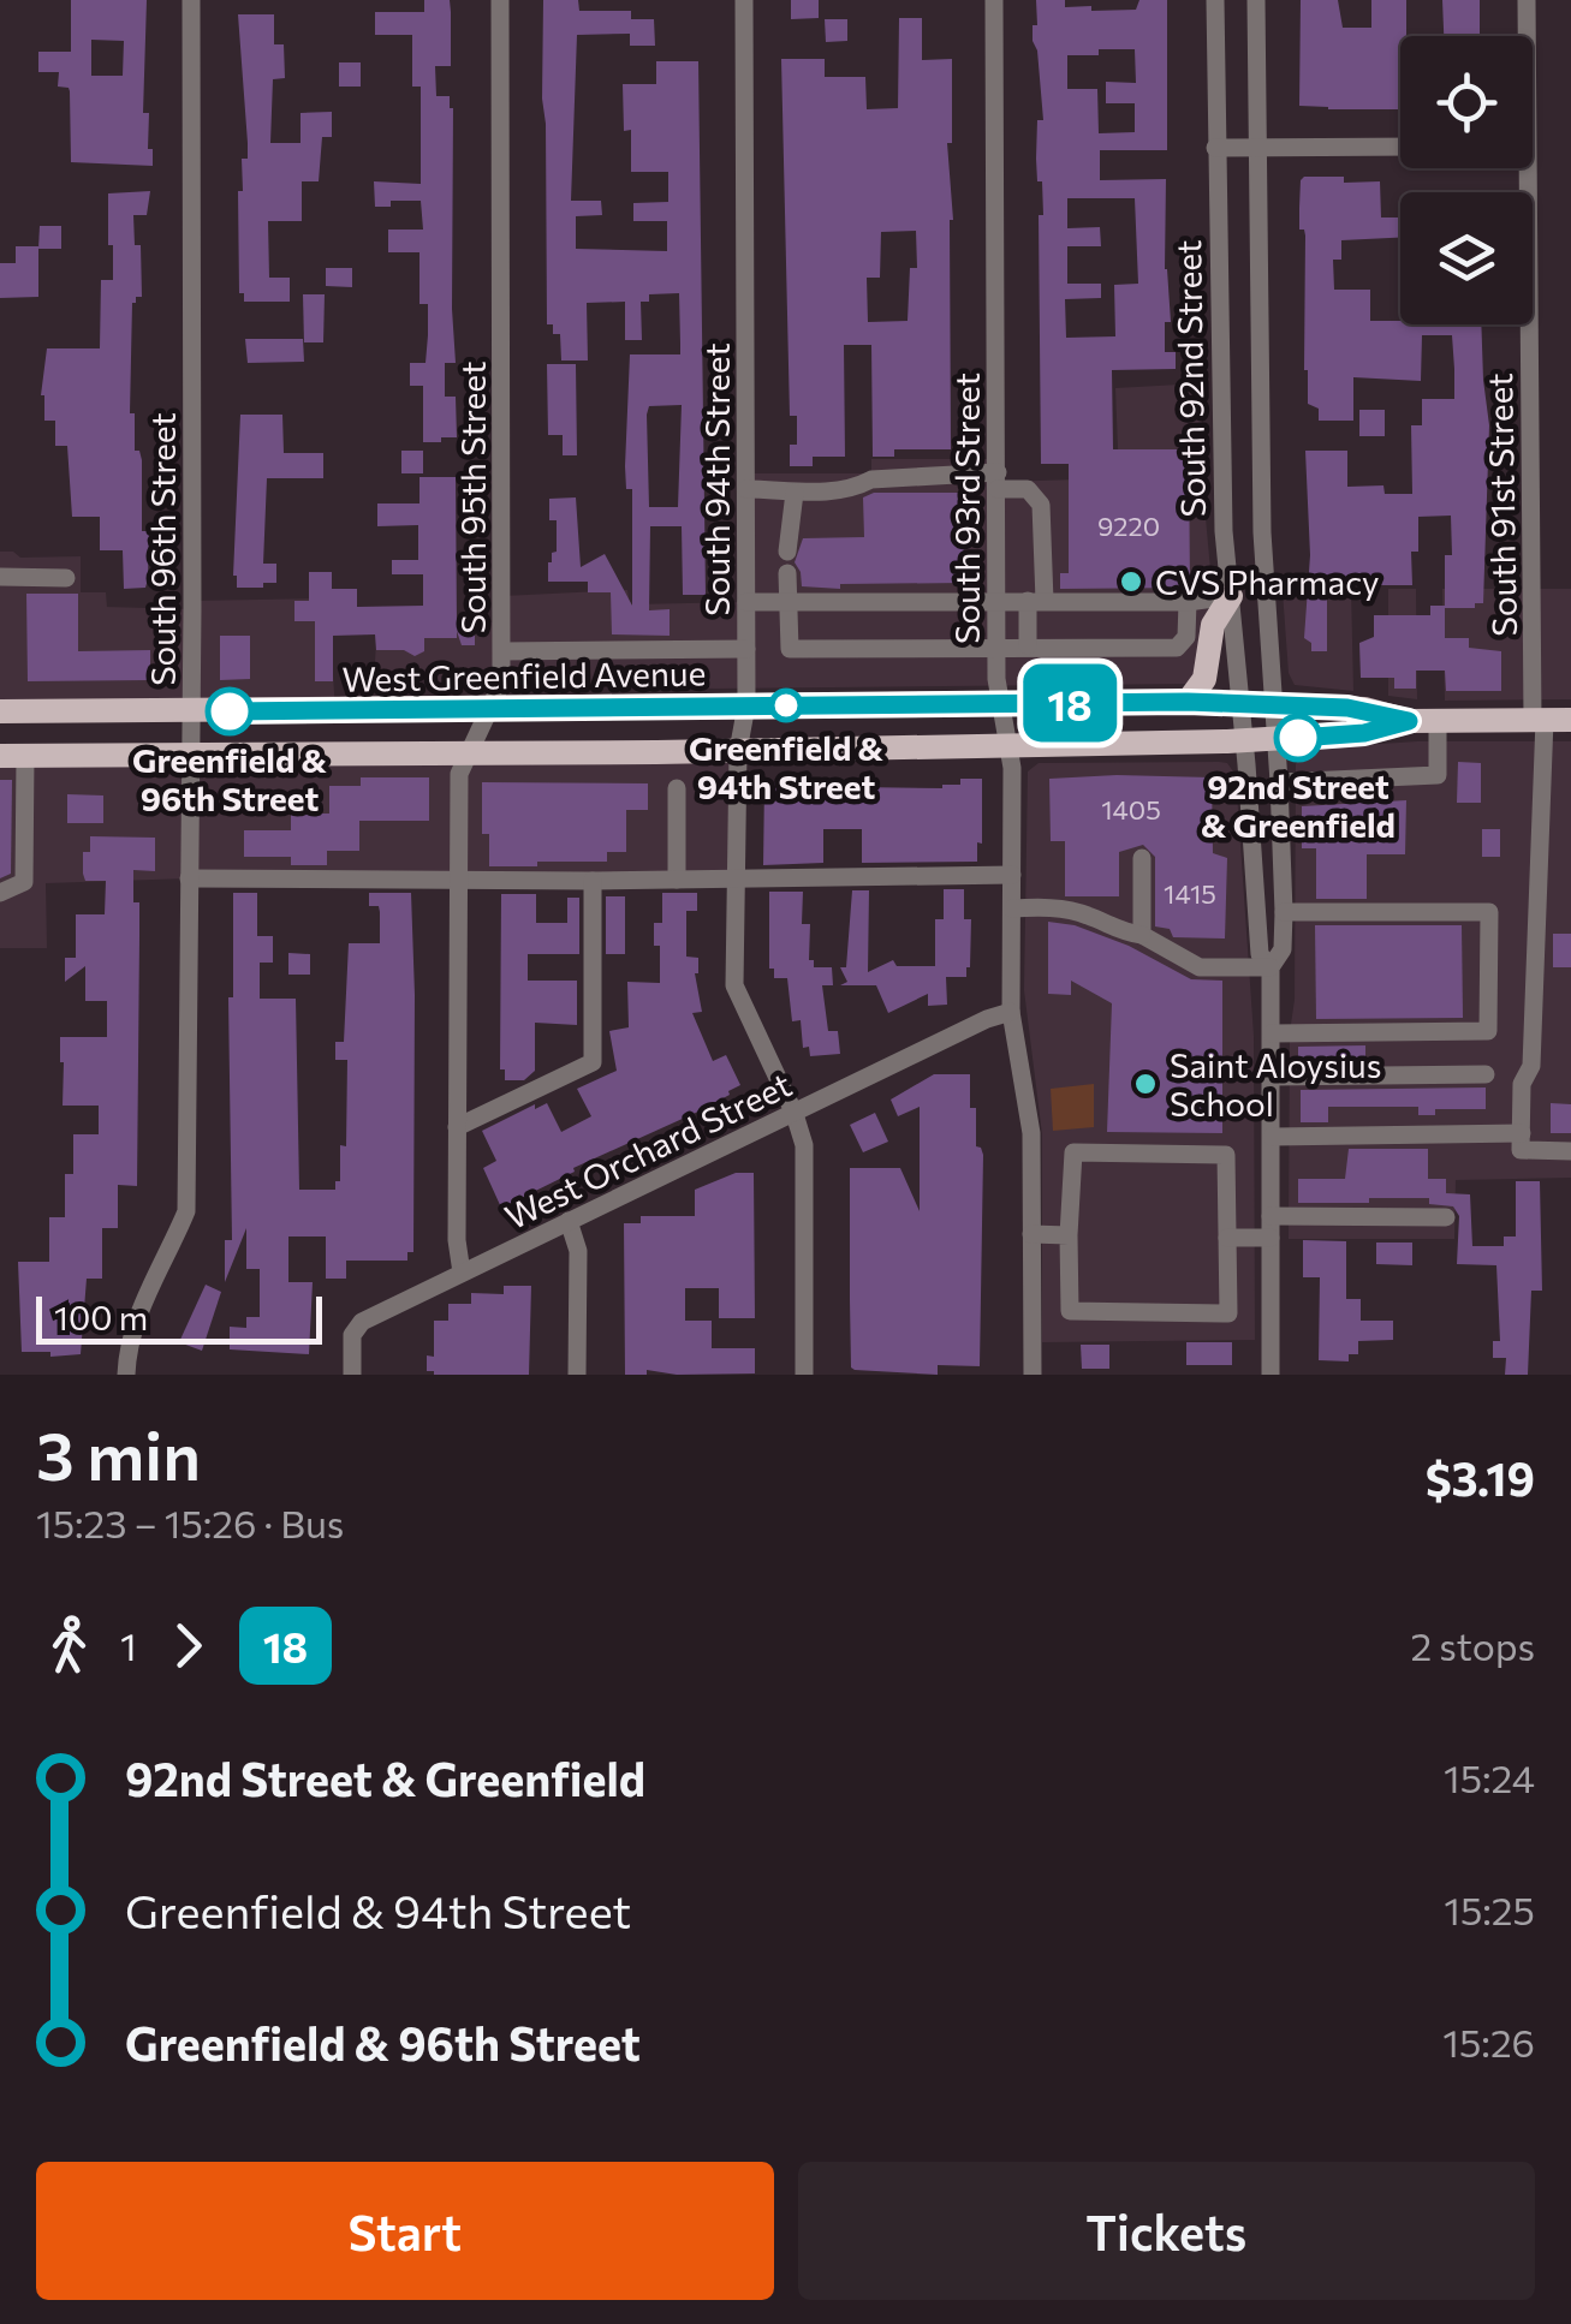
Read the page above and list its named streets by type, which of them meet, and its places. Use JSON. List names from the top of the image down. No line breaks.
{"streets":{"main road":["West Greenfield Avenue"],"street":["South 92nd Street","South 94th Street","South 95th Street","South 91st Street","South 93rd Street","South 96th Street","West Orchard Street"]},"crossings":[["South 92nd Street","West Greenfield Avenue"],["South 94th Street","West Greenfield Avenue"],["South 94th Street","West Orchard Street"],["South 95th Street","West Greenfield Avenue"],["South 95th Street","West Orchard Street"],["South 91st Street","West Greenfield Avenue"],["South 93rd Street","West Greenfield Avenue"],["South 93rd Street","West Orchard Street"],["South 96th Street","West Greenfield Avenue"]],"places":["CVS Pharmacy","Greenfield & 94th Street","Greenfield & 96th Street","92nd Street & Greenfield","Saint Aloysius School"],"lines":["bus line 18"],"house_numbers":["9220","1405","1415"],"scale_bar":"100 m","page":{"on_map":"18","scale":"100 m","heading":["3 min","15:23 – 15:26 · Bus","$3.19"],"legs":["1","18","2 stops"],"list":[{"name":"92nd Street & Greenfield","value":"15:24"},{"name":"Greenfield & 94th Street","value":"15:25"},{"name":"Greenfield & 96th Street","value":"15:26"}],"buttons":["Start","Tickets"]}}
